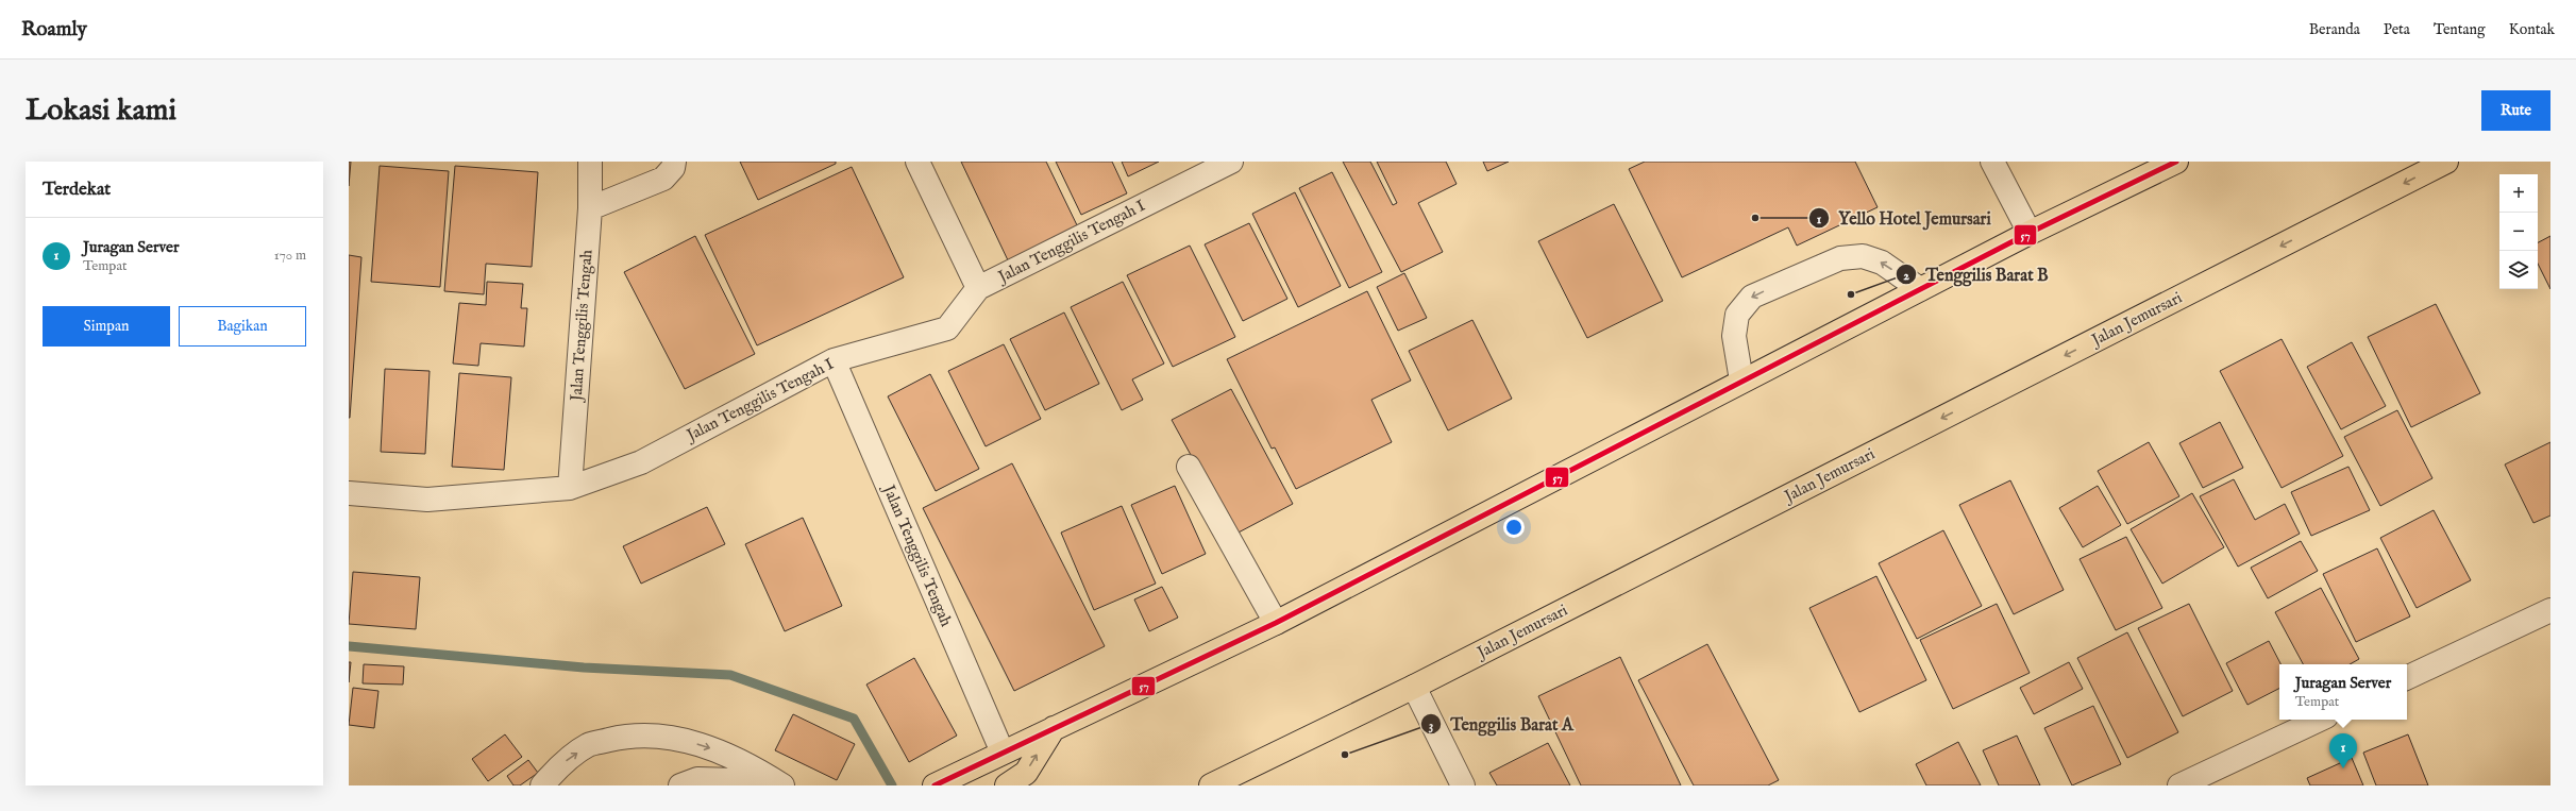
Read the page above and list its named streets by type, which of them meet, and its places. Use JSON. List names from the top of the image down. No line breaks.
{"streets":{"main road":["Jalan Jemursari"],"street":["Jalan Tenggilis Tengah I","Jalan Tenggilis Tengah"]},"crossings":[["Jalan Tenggilis Tengah I","Jalan Tenggilis Tengah"]],"places":["Yello Hotel Jemursari","Tenggilis Barat B","Tenggilis Barat A"],"lines":["transit line 57"],"page":{"header":"Roamly","nav":["Beranda","Peta","Tentang","Kontak"],"buttons":["Rute",["Simpan","Bagikan"]],"title":"Lokasi kami","heading":"Terdekat","map_buttons":["+","−"],"list":[{"mark":"1","name":"Juragan Server","note":"Tempat","value":"170 m"}],"popup":["Juragan Server","Tempat"],"pins":"1"}}
